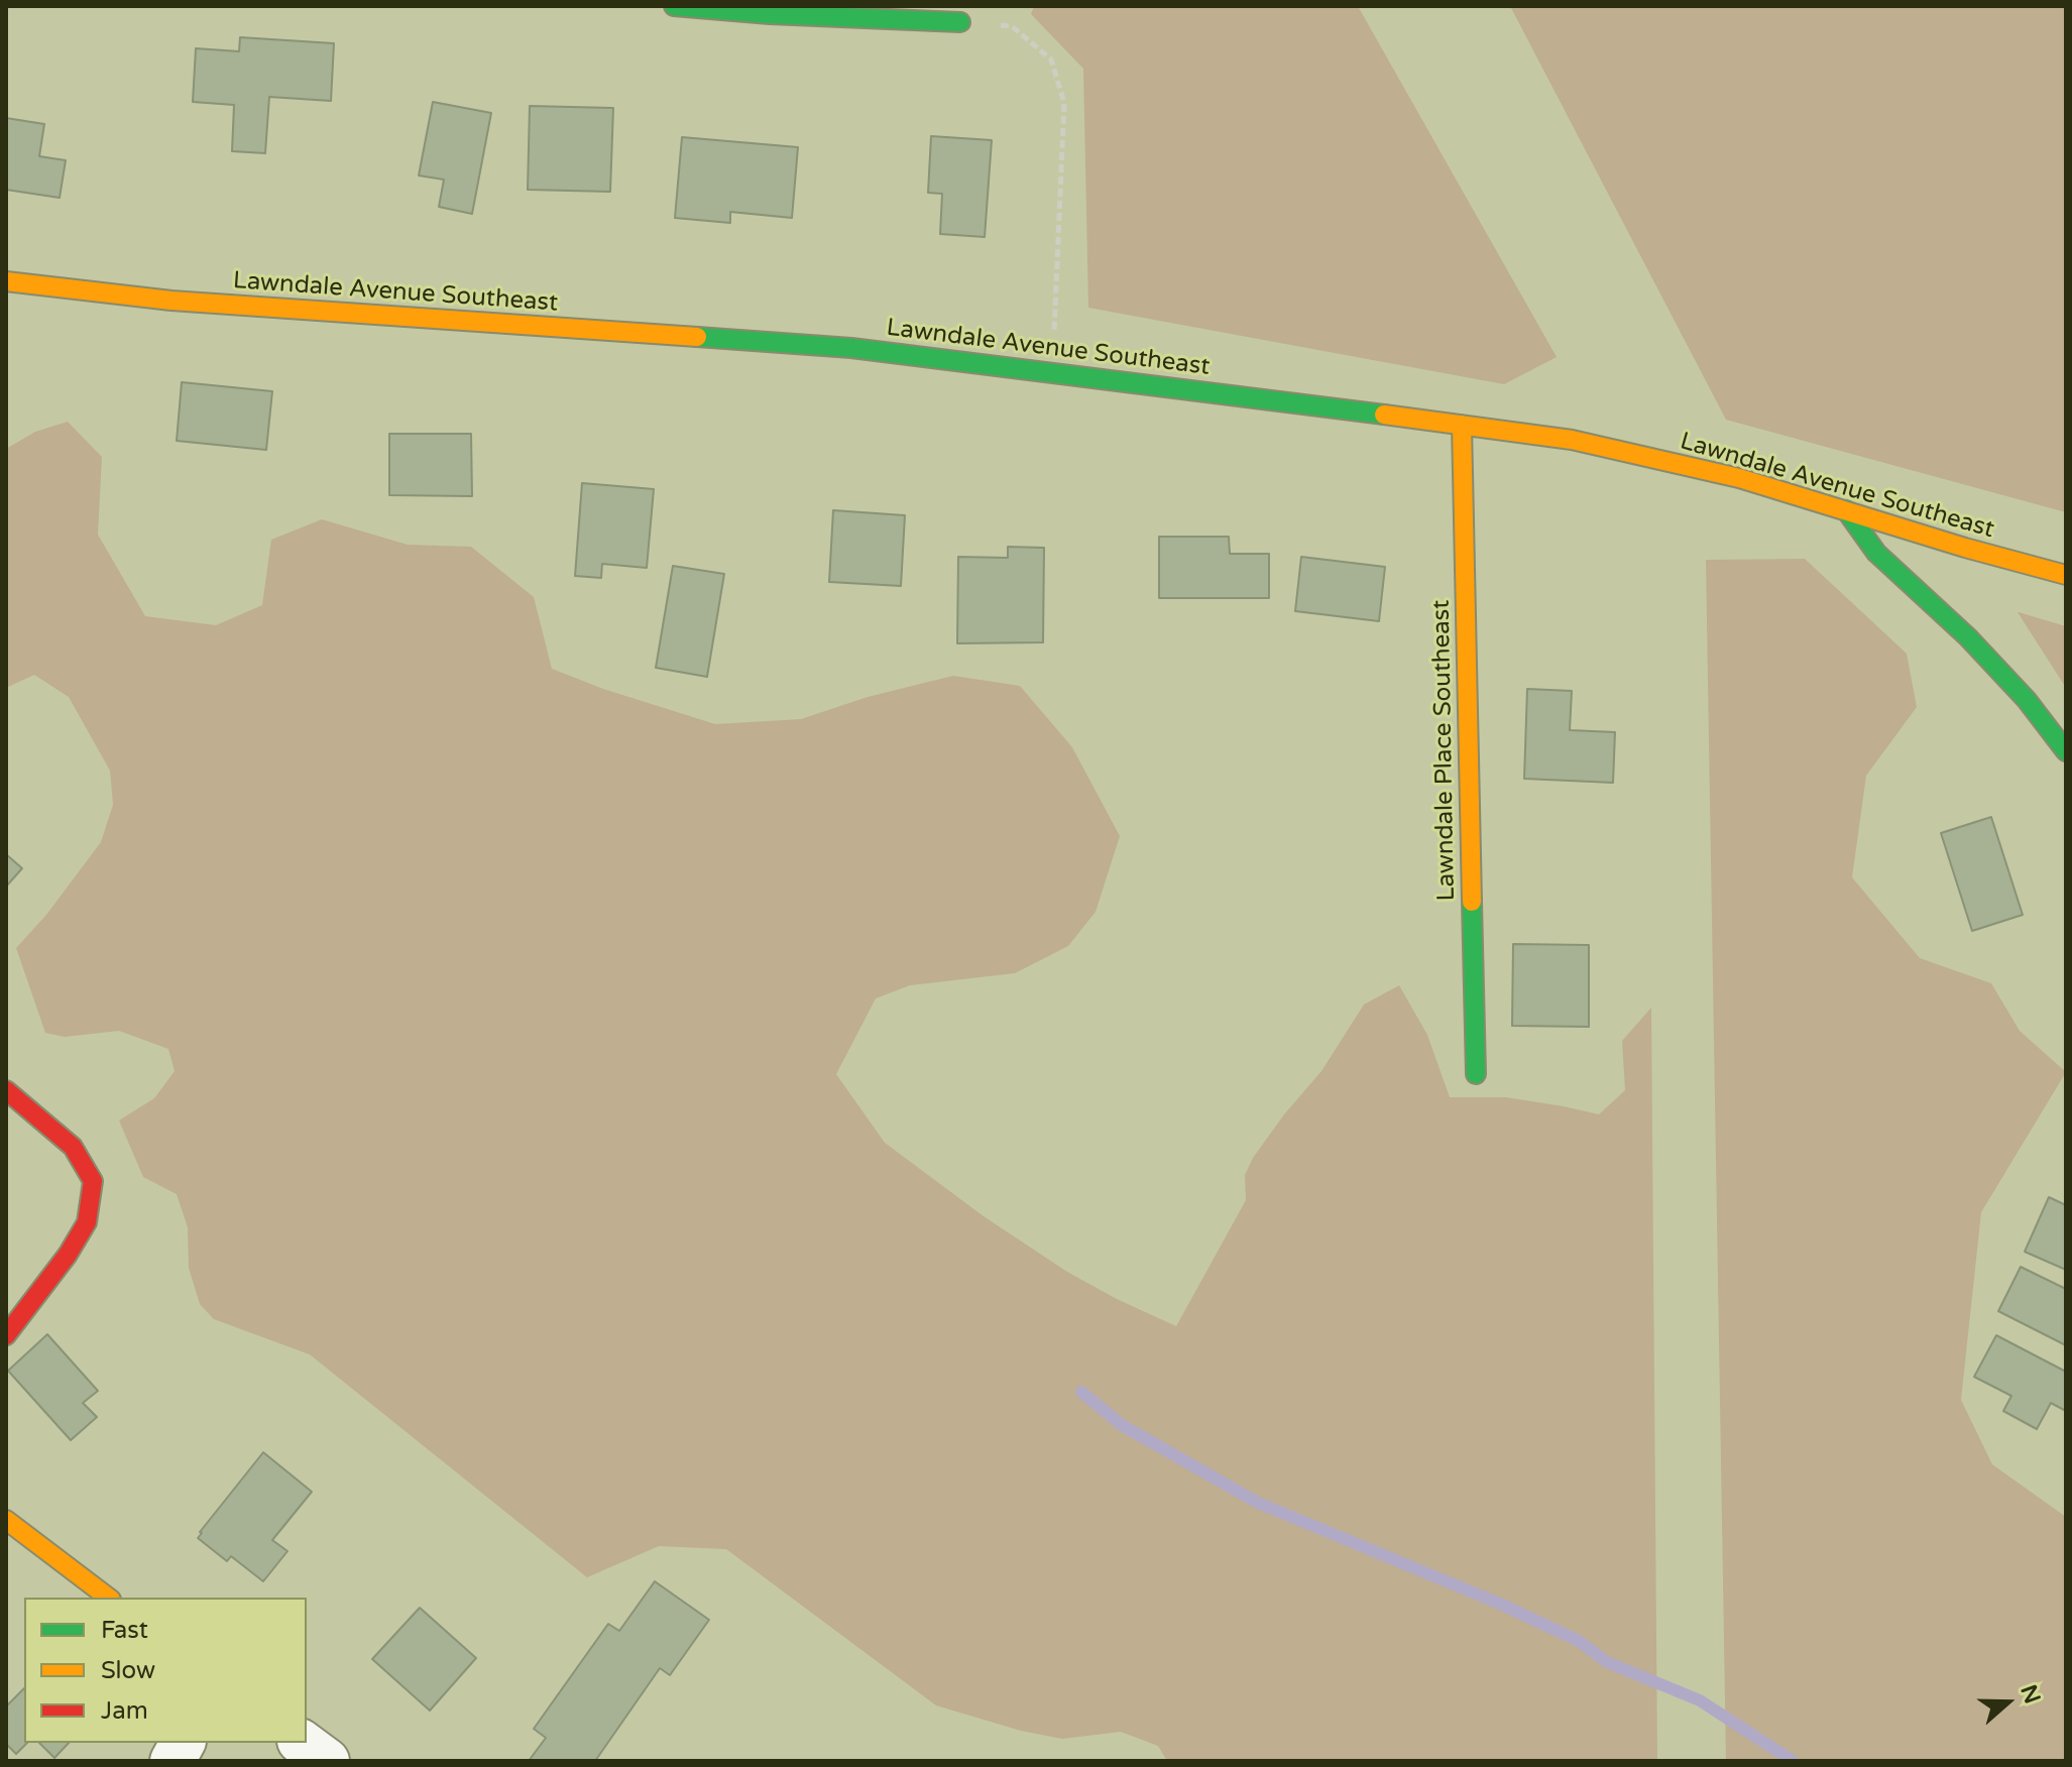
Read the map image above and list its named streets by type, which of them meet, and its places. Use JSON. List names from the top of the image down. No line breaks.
{"streets":{"street":["Lawndale Avenue Southeast","Lawndale Place Southeast"]},"crossings":[["Lawndale Avenue Southeast","Lawndale Place Southeast"]],"legend":["Fast","Slow","Jam"],"north":"right"}
